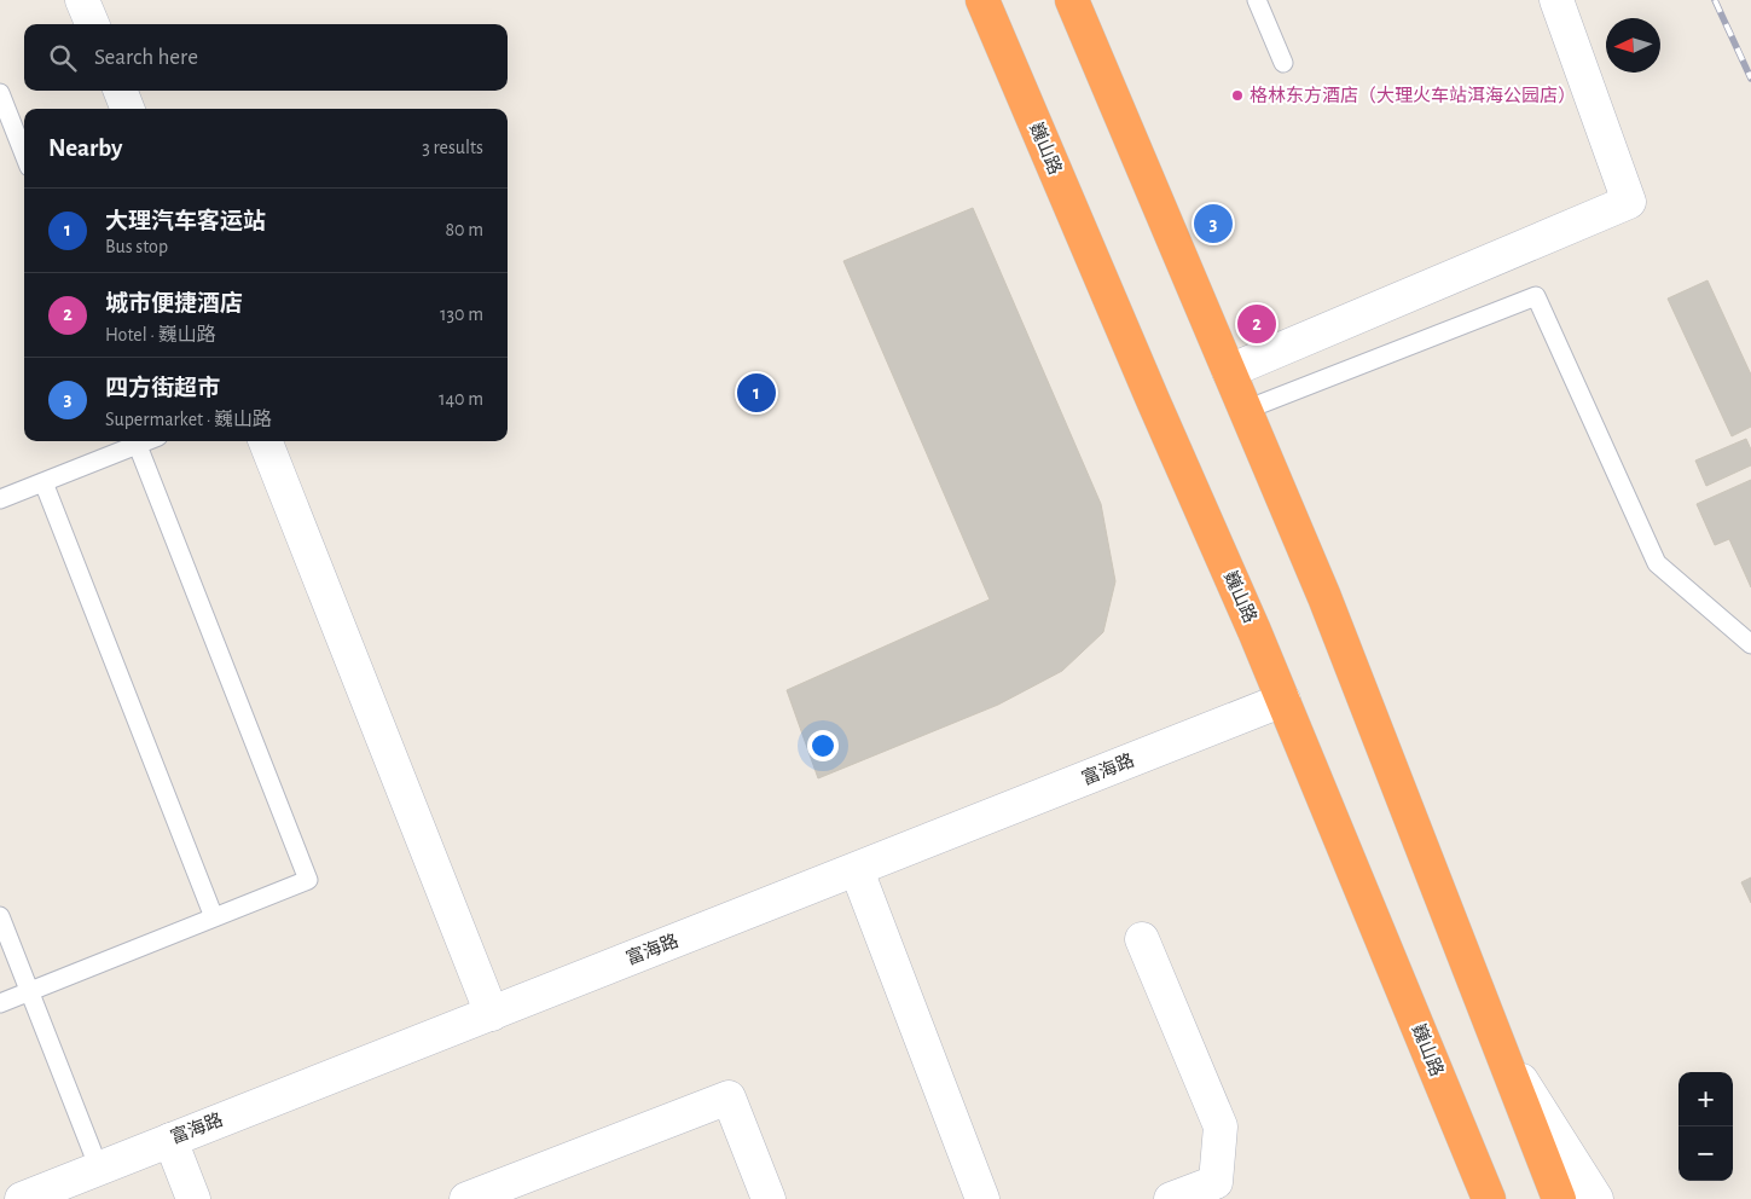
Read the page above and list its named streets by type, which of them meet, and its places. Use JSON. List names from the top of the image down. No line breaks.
{"streets":{"highway":["巍山路"],"street":["富海路"]},"crossings":[["巍山路","富海路"]],"places":["格林东方酒店（大理火车站洱海公园店）"],"north":"left","page":{"search":"Search here","heading":["Nearby","3 results"],"list":[{"mark":"1","name":"大理汽车客运站","note":"Bus stop","value":"80 m"},{"mark":"2","name":"城市便捷酒店","note":"Hotel · 巍山路","value":"130 m"},{"mark":"3","name":"四方街超市","note":"Supermarket · 巍山路","value":"140 m"}],"pins":["3","2","1"],"map_buttons":["+","−"]}}
